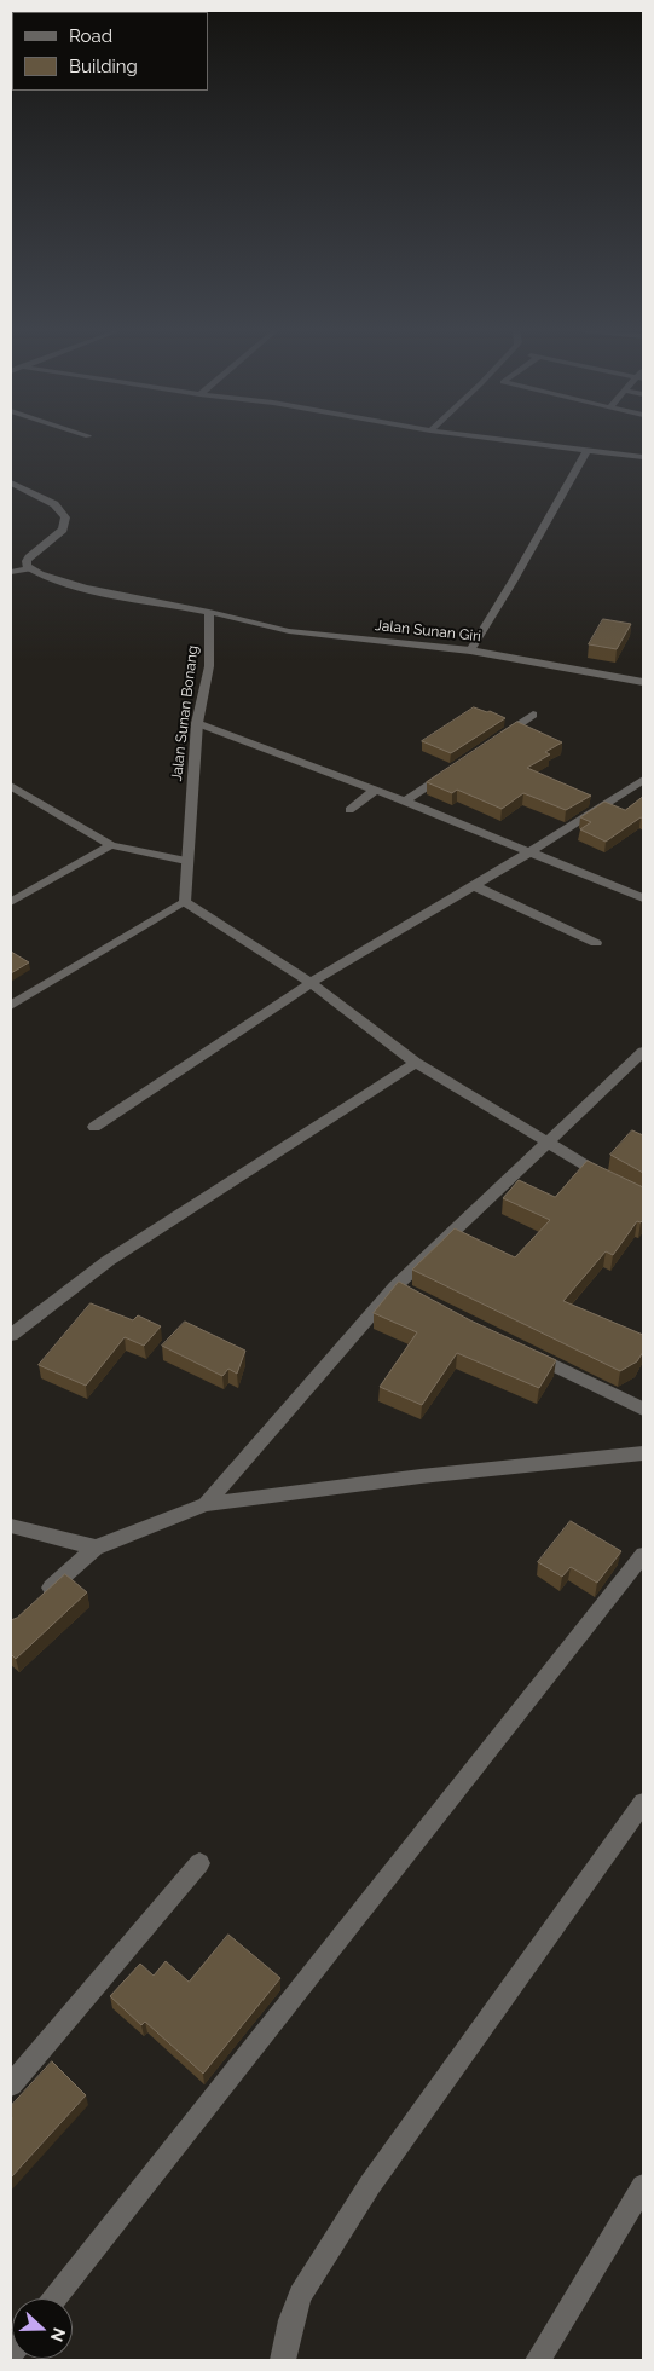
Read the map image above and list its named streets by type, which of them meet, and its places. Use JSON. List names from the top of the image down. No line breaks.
{"streets":{"street":["Jalan Sunan Giri","Jalan Sunan Bonang"]},"crossings":[["Jalan Sunan Giri","Jalan Sunan Bonang"]],"legend":["Road","Building"],"north":"right"}
